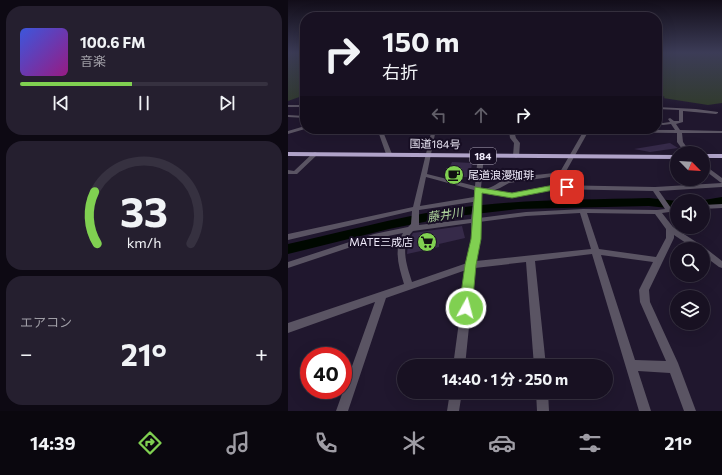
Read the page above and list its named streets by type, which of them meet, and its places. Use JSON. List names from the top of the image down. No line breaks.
{"streets":{"highway":["国道184号","184"]},"water":["藤井川"],"places":{"cafe":["尾道浪漫珈琲"],"supermarket":["MATE三成店"]},"north":"bottom right","page":{"turn":["150 m","右折"],"song":["100.6 FM","音楽"],"tile":"エアコン","heat":["−","21°","+"],"limit":"40","trip":"14:40 · 1 分 · 250 m","tabs":["14:39","21°"],"gauge":["33","km/h"]}}
